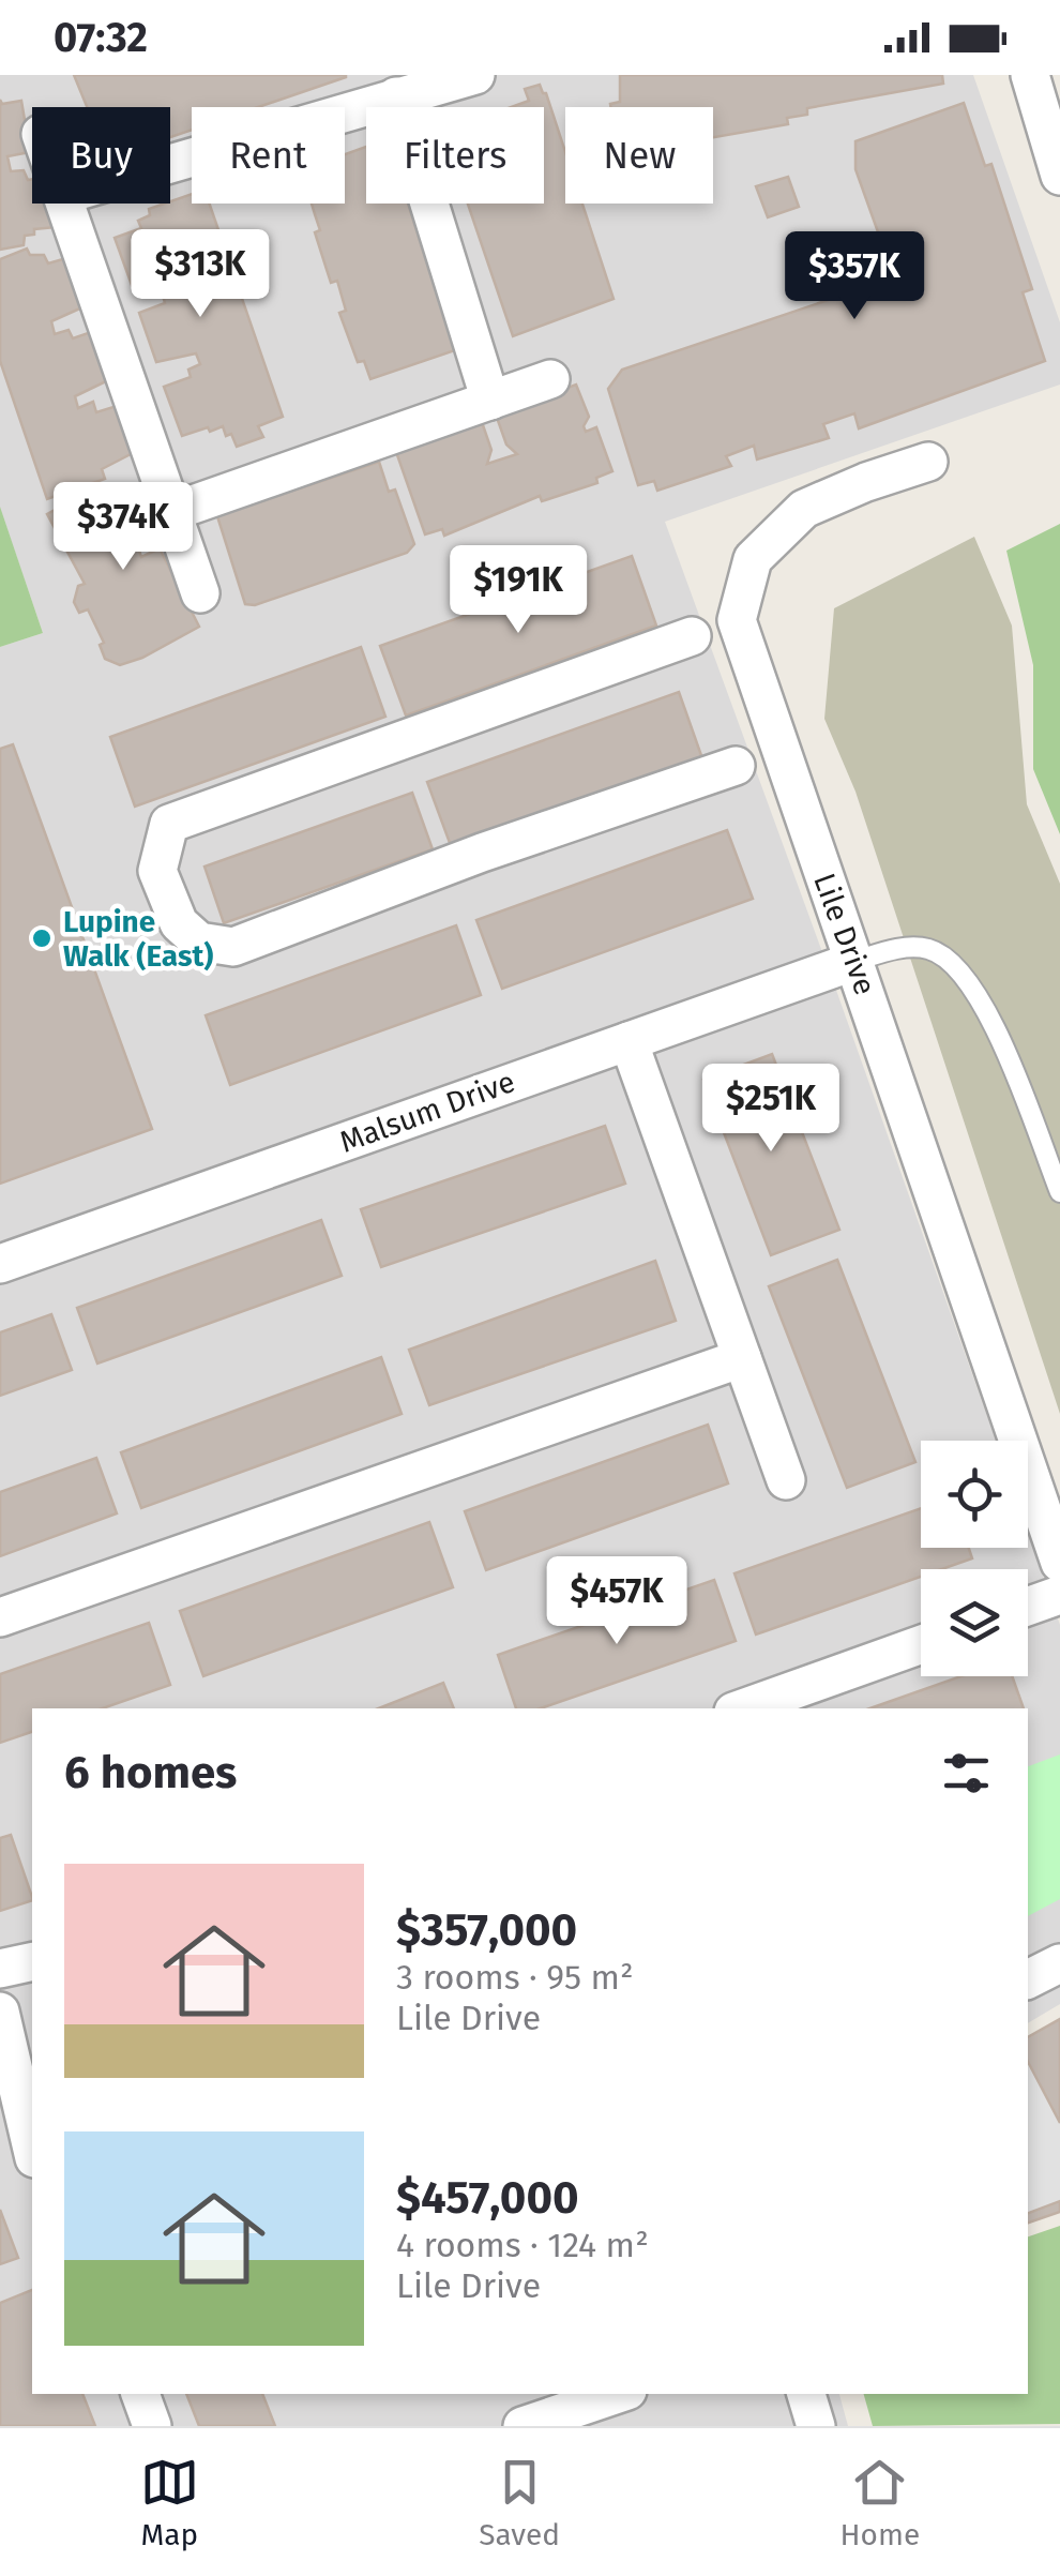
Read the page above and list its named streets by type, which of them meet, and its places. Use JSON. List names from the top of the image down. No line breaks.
{"streets":{"street":["Lile Drive","Malsum Drive"]},"crossings":[["Lile Drive","Malsum Drive"]],"places":["Lupine Walk (East)"],"page":{"status":"07:32","chip":["Buy","Rent","Filters","New"],"price":["$313K","$357K","$374K","$191K","$251K","$457K"],"heading":"6 homes","list":[{"name":"$357,000","note":"3 rooms · 95 m² · Lile Drive"},{"name":"$457,000","note":"4 rooms · 124 m² · Lile Drive"}],"tabs":["Map","Saved","Home"]}}
